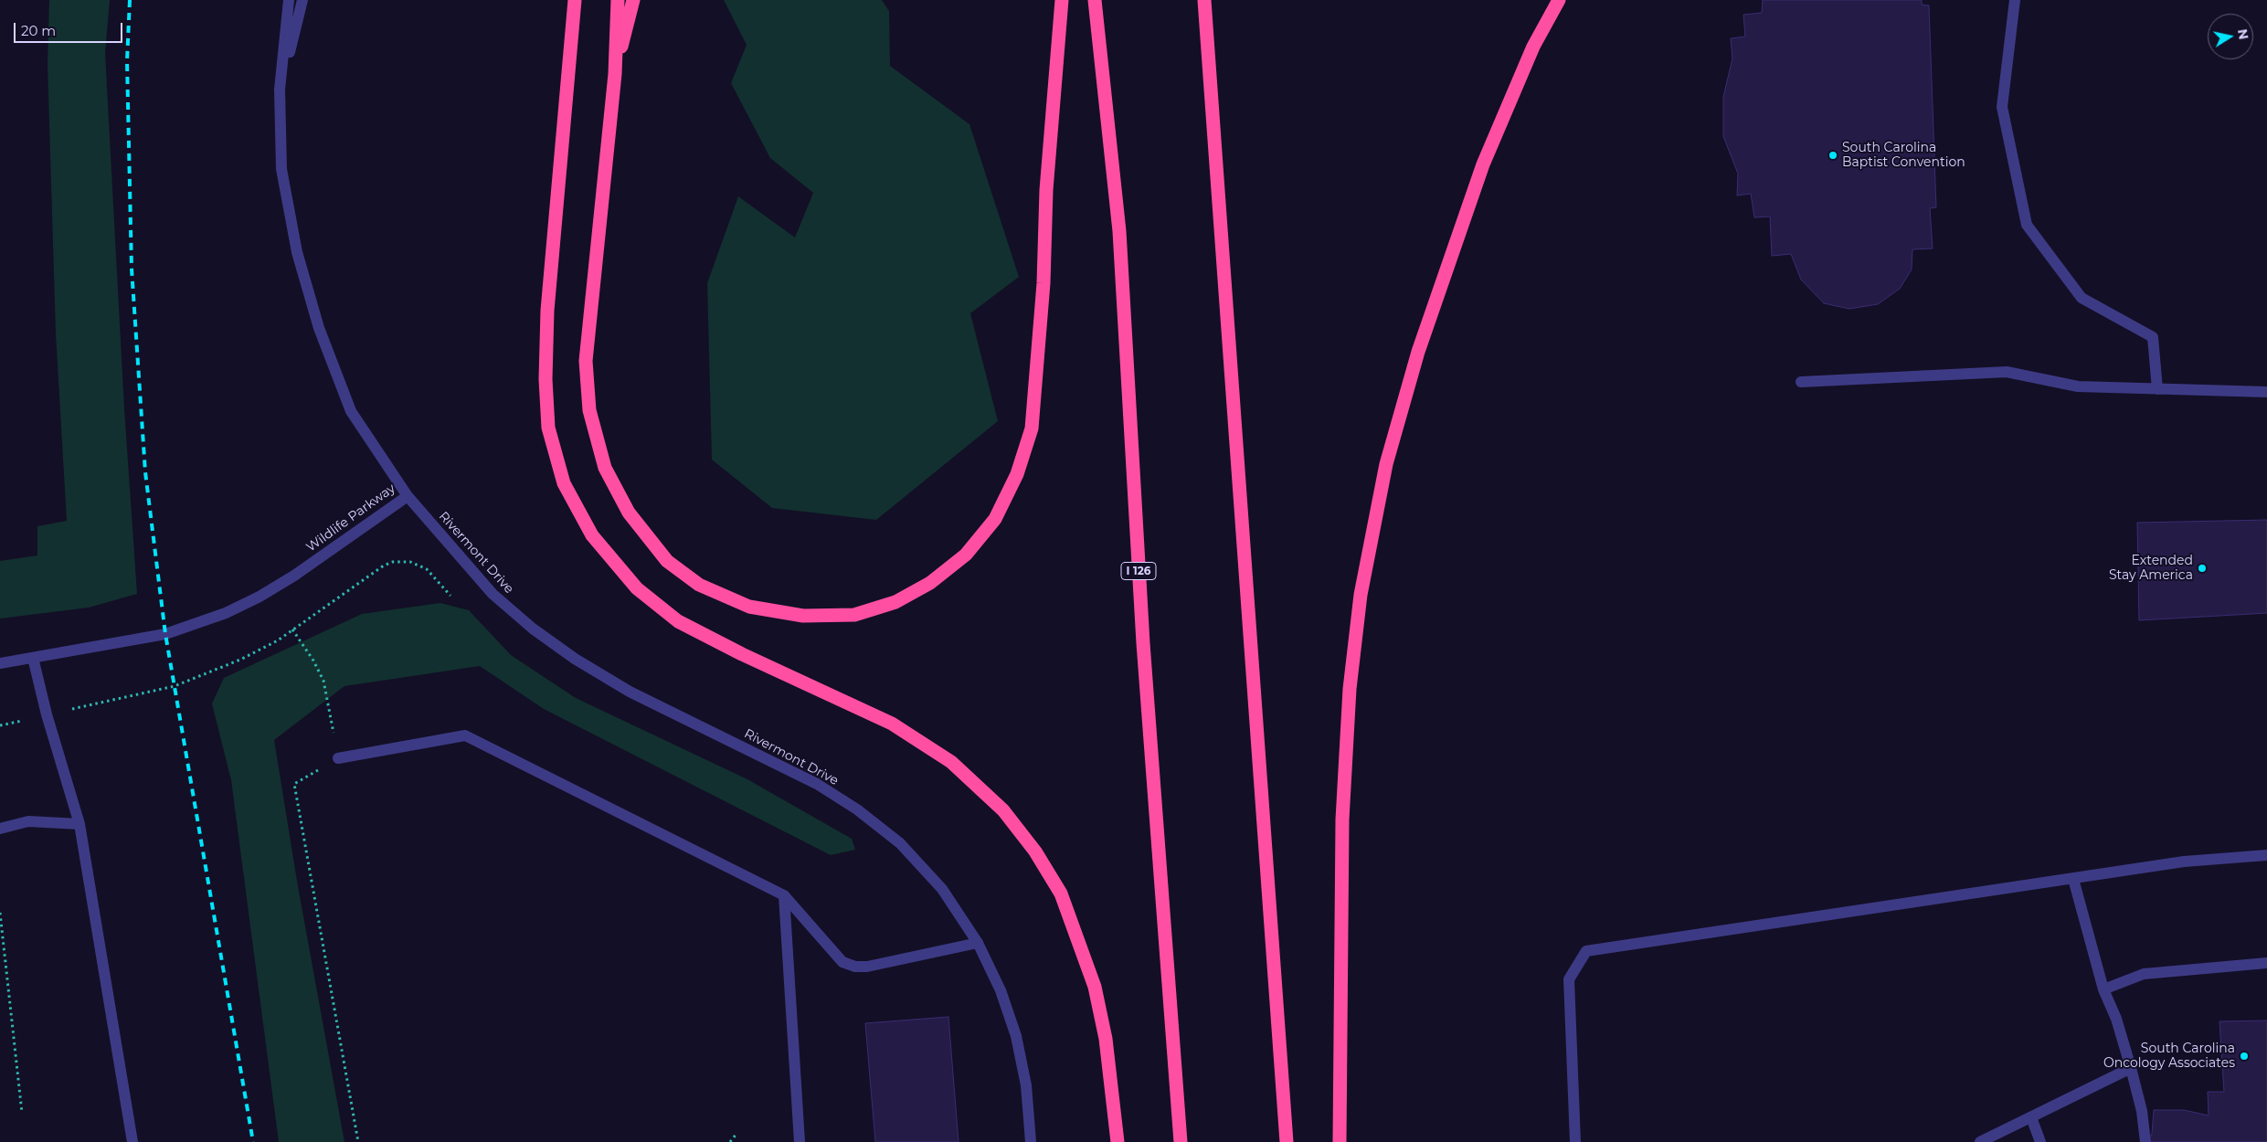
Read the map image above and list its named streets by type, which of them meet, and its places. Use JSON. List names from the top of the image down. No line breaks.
{"streets":{"highway":["I 126"],"street":["Wildlife Parkway","Rivermont Drive"]},"crossings":[["Wildlife Parkway","Rivermont Drive"]],"places":["South Carolina Baptist Convention","Extended Stay America","South Carolina Oncology Associates"],"scale_bar":"20 m","north":"right"}
